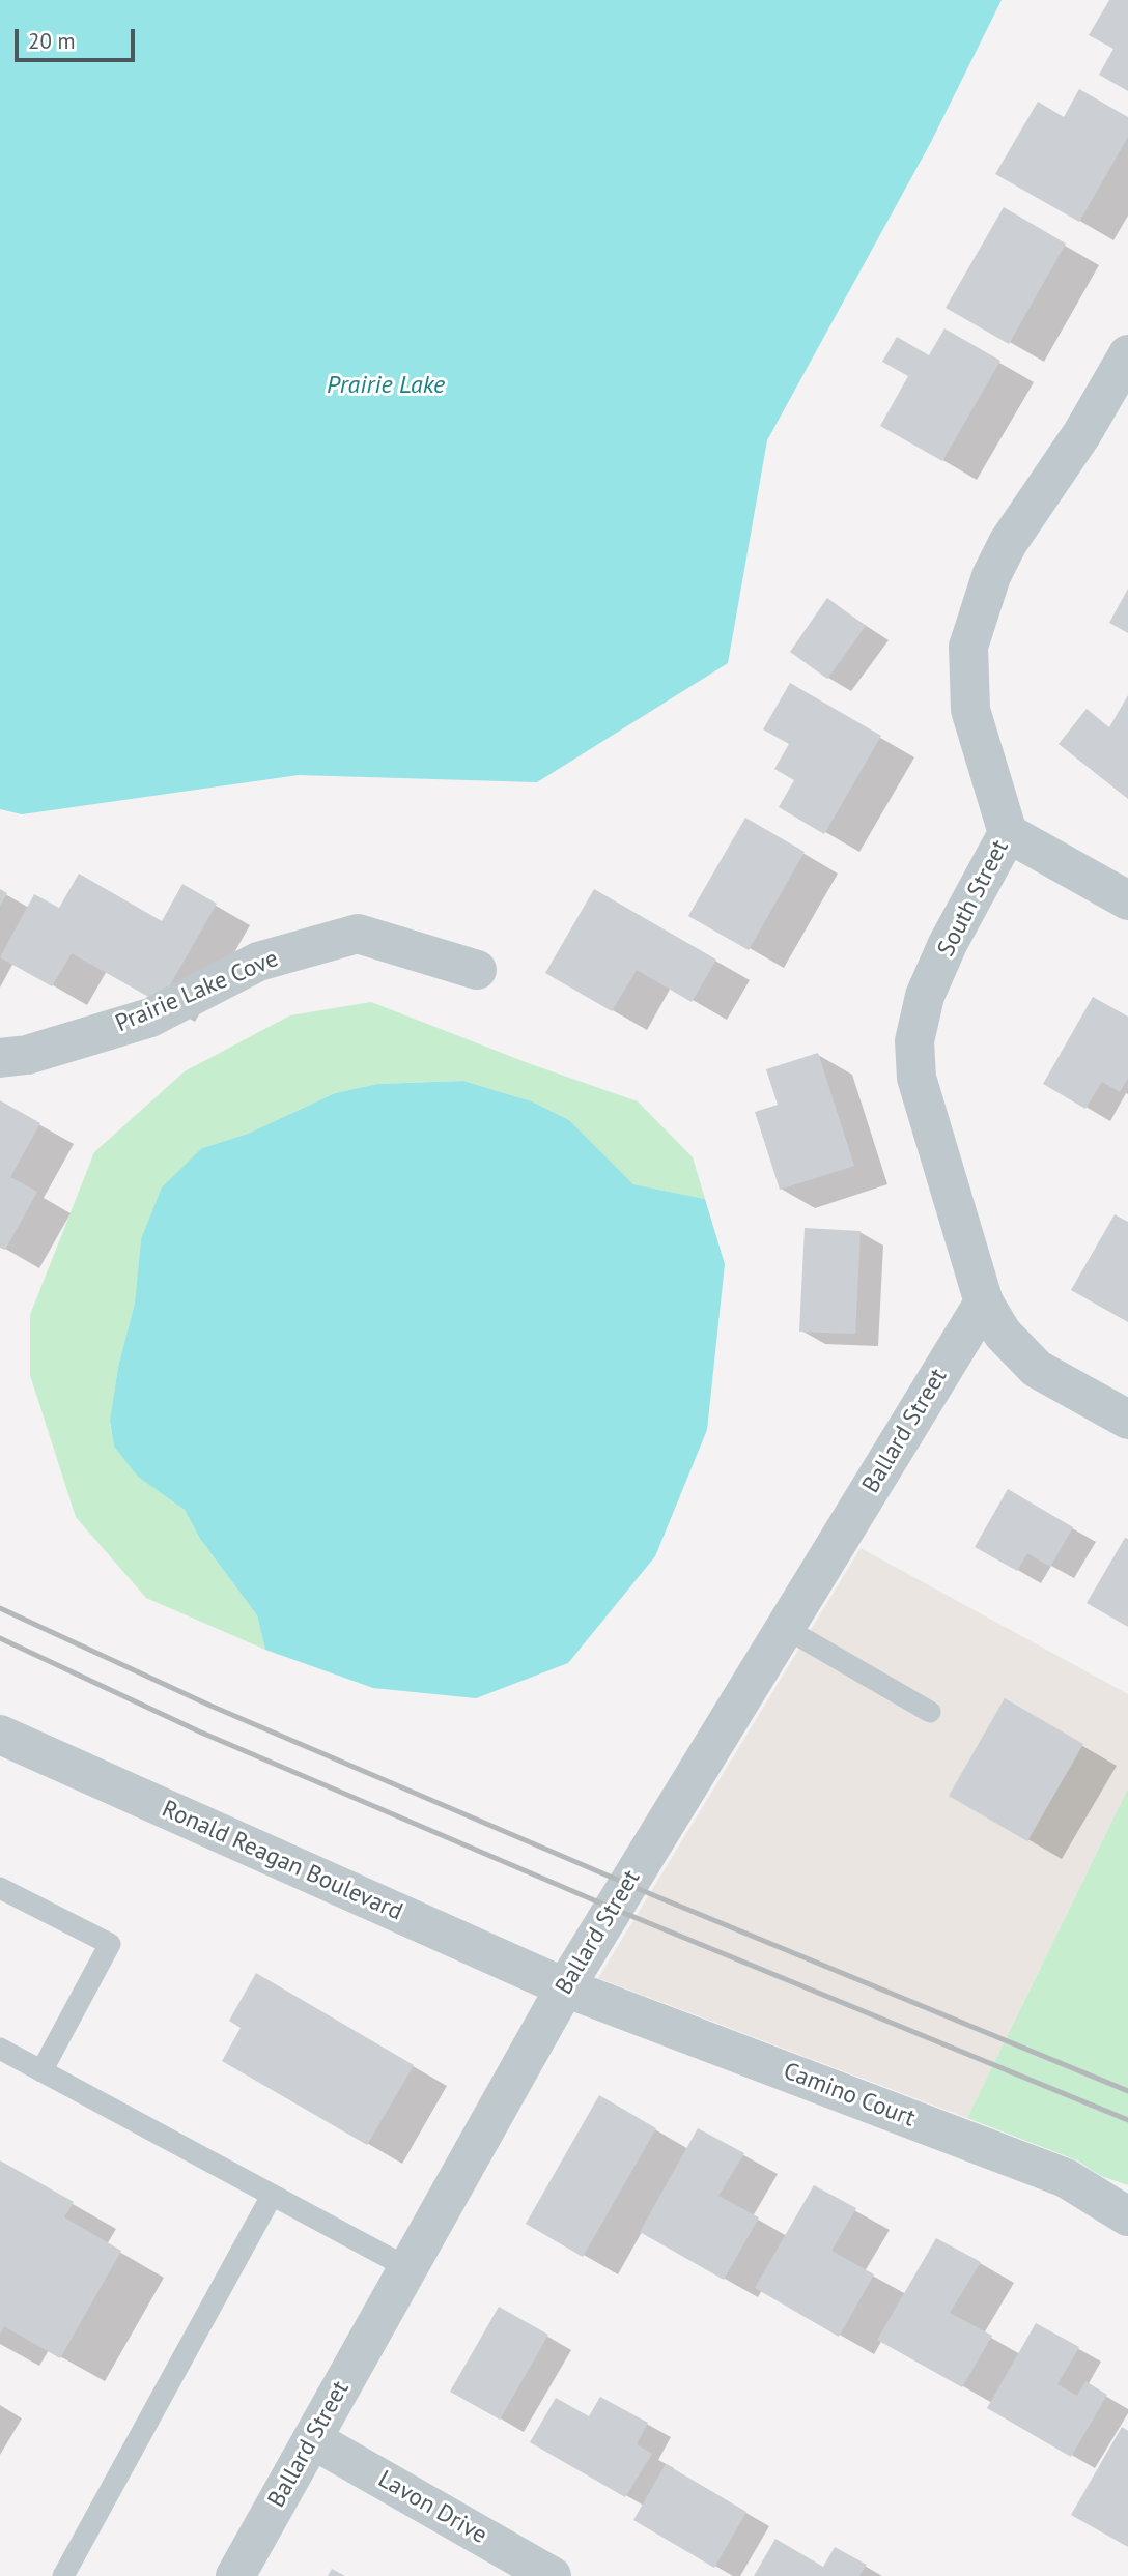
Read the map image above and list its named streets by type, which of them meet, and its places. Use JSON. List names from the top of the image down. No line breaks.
{"streets":{"street":["South Street","Prairie Lake Cove","Ballard Street","Ronald Reagan Boulevard","Camino Court","Lavon Drive"]},"crossings":[["South Street","Ballard Street"],["Ballard Street","Ronald Reagan Boulevard"],["Ballard Street","Camino Court"],["Ballard Street","Lavon Drive"],["Ronald Reagan Boulevard","Camino Court"]],"water":["Prairie Lake"],"scale_bar":"20 m"}
